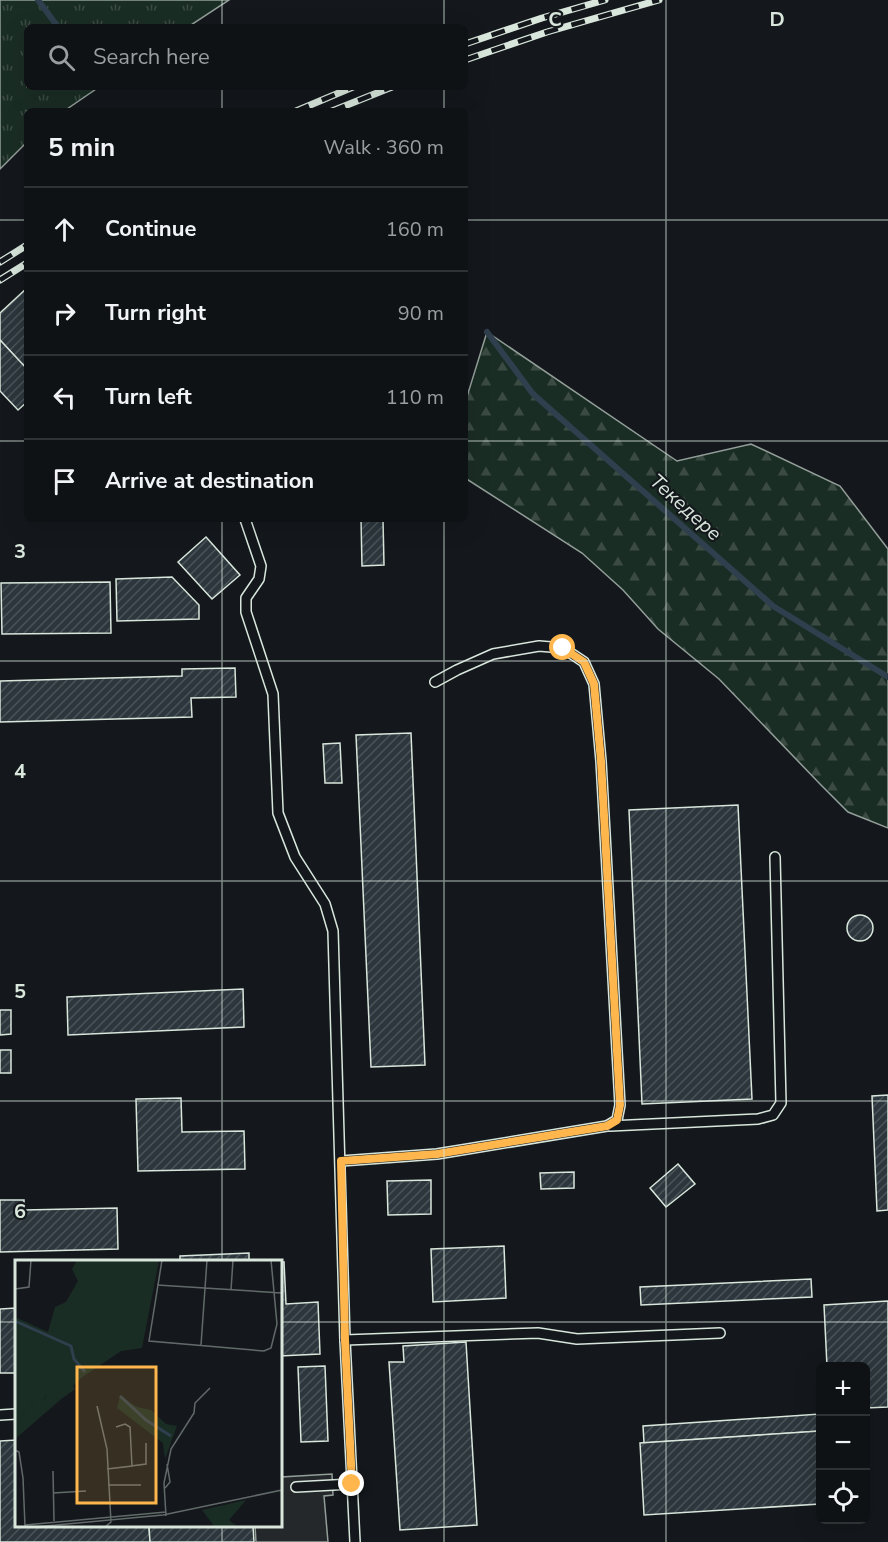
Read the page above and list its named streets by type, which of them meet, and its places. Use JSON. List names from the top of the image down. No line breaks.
{"water":["Текедере"],"page":{"search":"Search here","heading":["5 min","Walk · 360 m"],"list":[["Continue","160 m"],["Turn right","90 m"],["Turn left","110 m"],"Arrive at destination"],"map_buttons":["+","−"]},"grid":{"columns":["C","D"],"rows":["3","4","5","6"]}}
